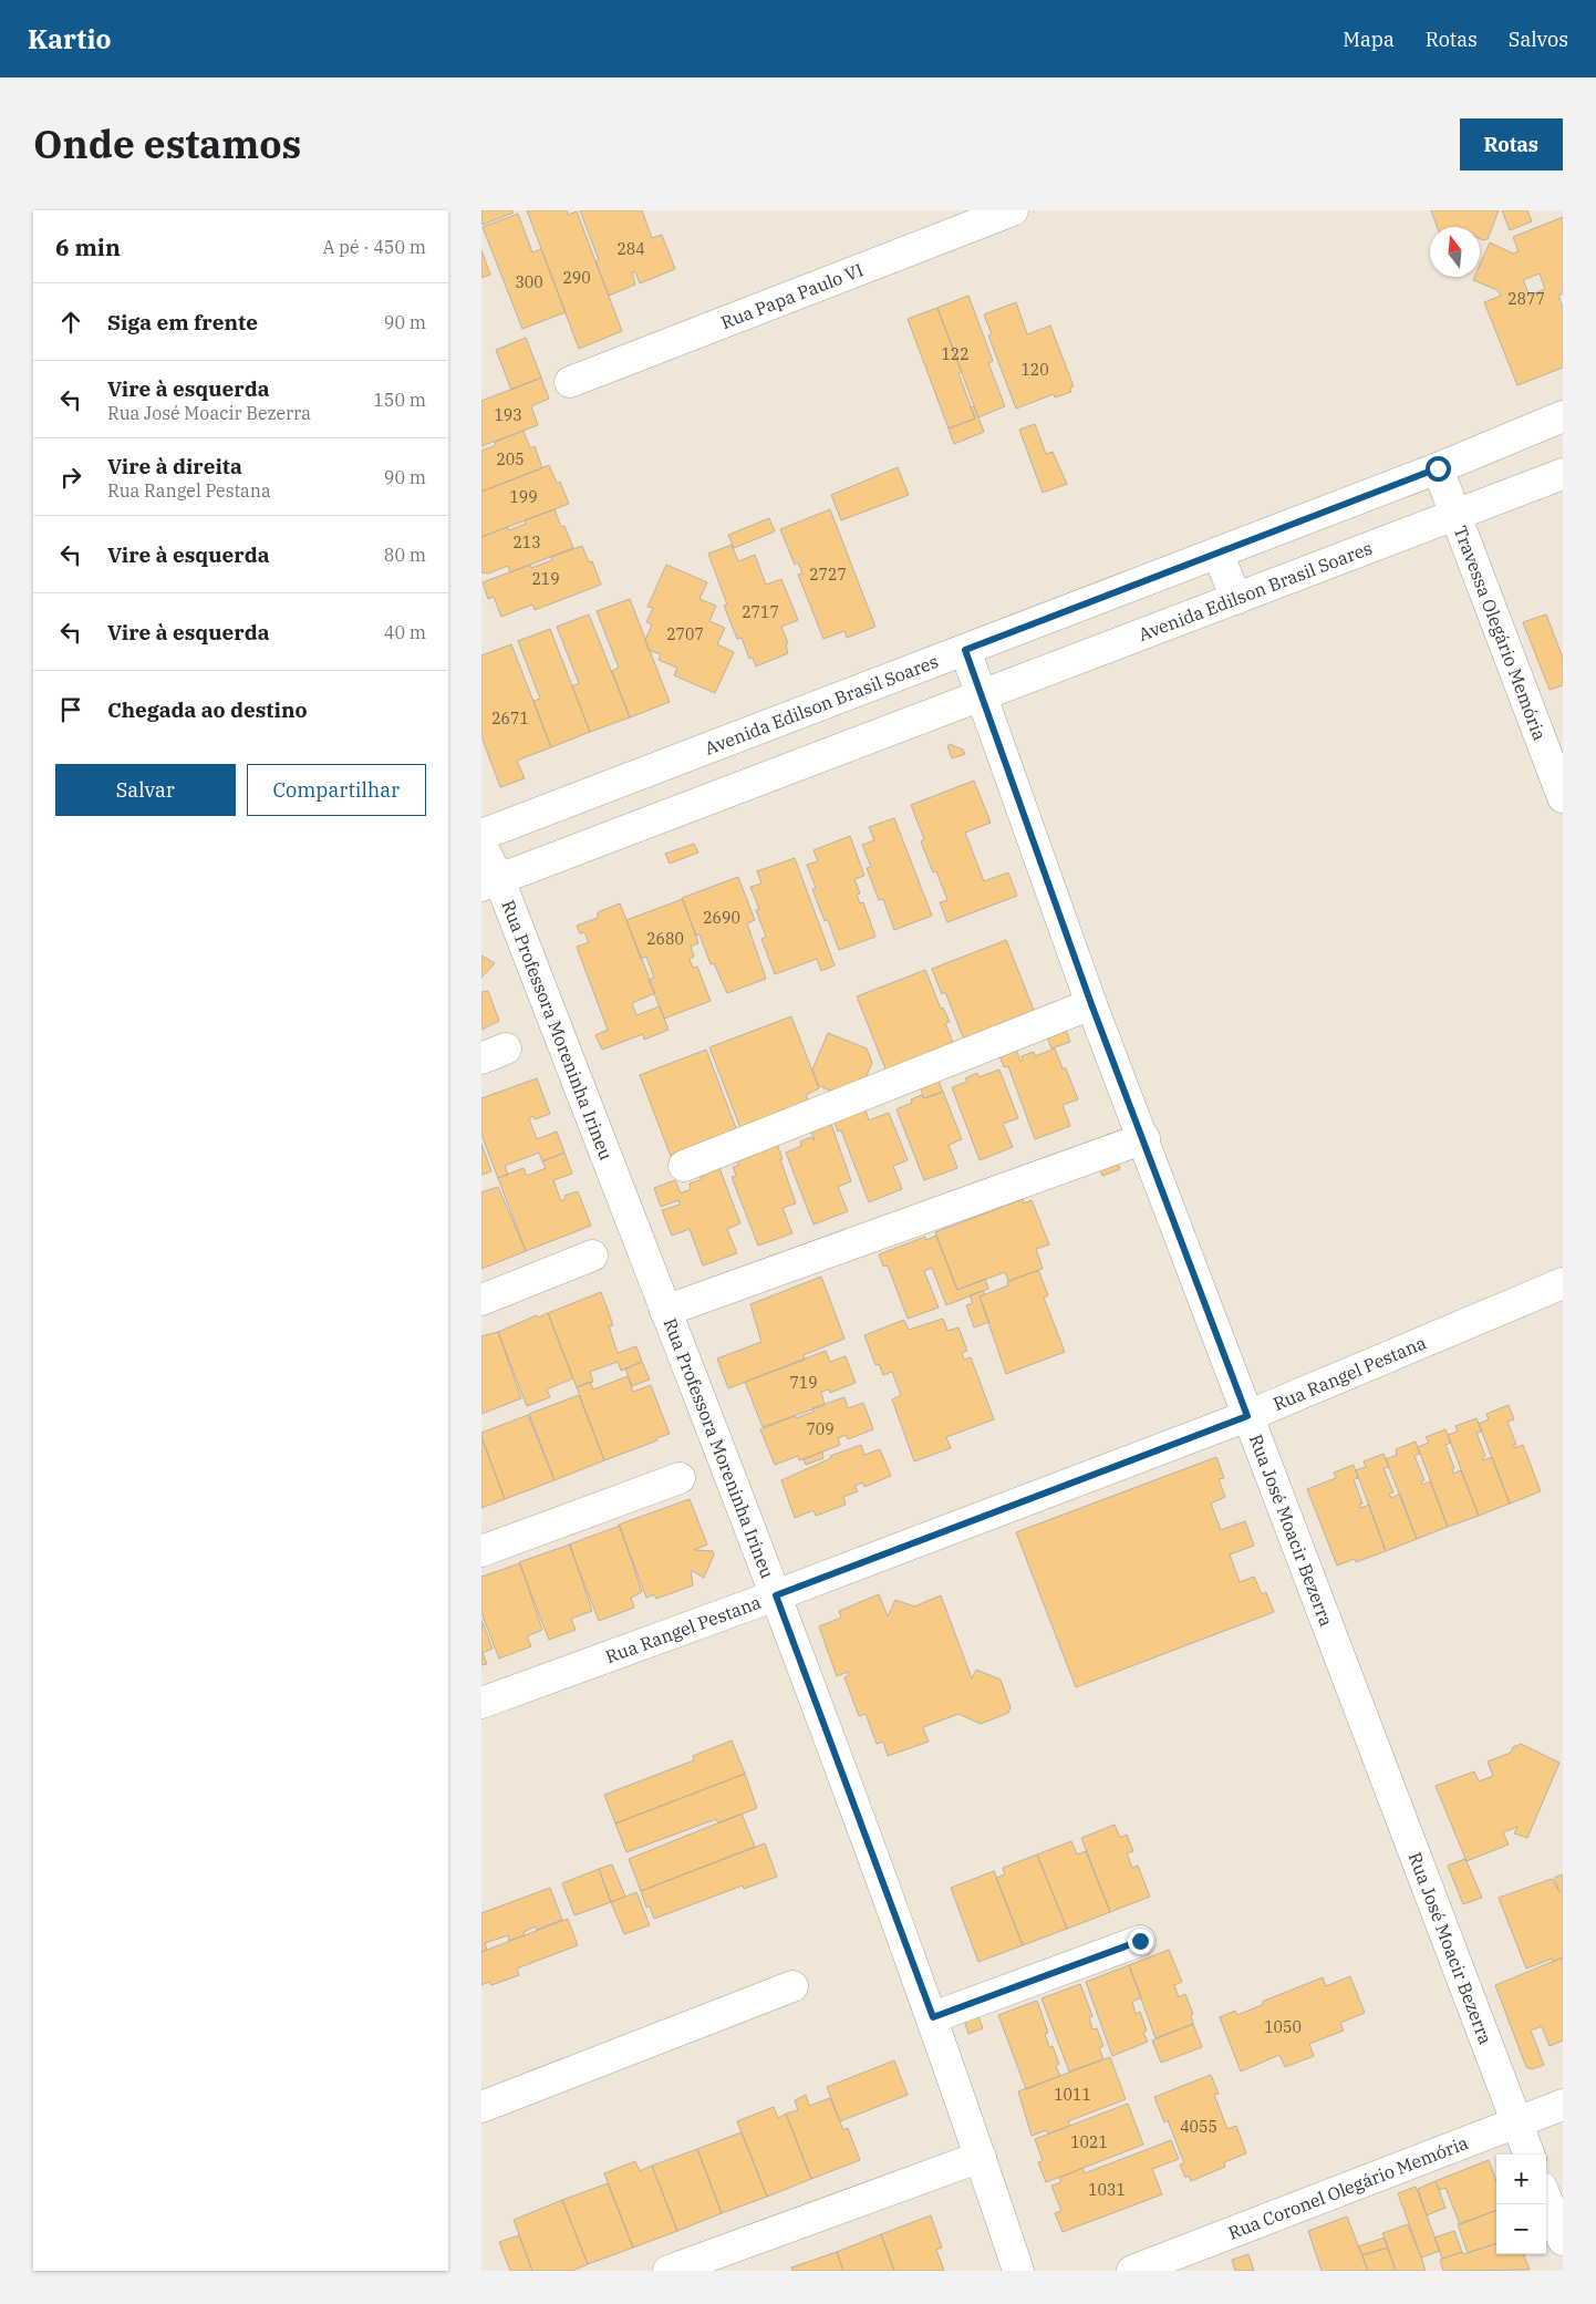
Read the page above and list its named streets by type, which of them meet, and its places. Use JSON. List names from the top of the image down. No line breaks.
{"streets":{"street":["Rua Papa Paulo VI","Avenida Edilson Brasil Soares","Travessa Olegário Memória","Rua Professora Moreninha Irineu","Rua Rangel Pestana","Rua José Moacir Bezerra","Rua Coronel Olegário Memória"]},"crossings":[["Avenida Edilson Brasil Soares","Travessa Olegário Memória"],["Avenida Edilson Brasil Soares","Rua Professora Moreninha Irineu"],["Avenida Edilson Brasil Soares","Rua José Moacir Bezerra"],["Rua Professora Moreninha Irineu","Rua Rangel Pestana"],["Rua Rangel Pestana","Rua José Moacir Bezerra"],["Rua José Moacir Bezerra","Rua Coronel Olegário Memória"]],"house_numbers":["284","290","300","2877","122","120","193","205","199","213","2727","219","2717","2707","2671","2690","2680","719","709","1050","1011","4055","1021","1031"],"north":"top","page":{"header":"Kartio","nav":["Mapa","Rotas","Salvos"],"title":"Onde estamos","buttons":["Rotas",["Salvar","Compartilhar"]],"heading":["6 min","A pé · 450 m"],"list":[["Siga em frente","90 m"],["Vire à esquerda","Rua José Moacir Bezerra","150 m"],["Vire à direita","Rua Rangel Pestana","90 m"],["Vire à esquerda","80 m"],["Vire à esquerda","40 m"],"Chegada ao destino"],"map_buttons":["+","−"]}}
